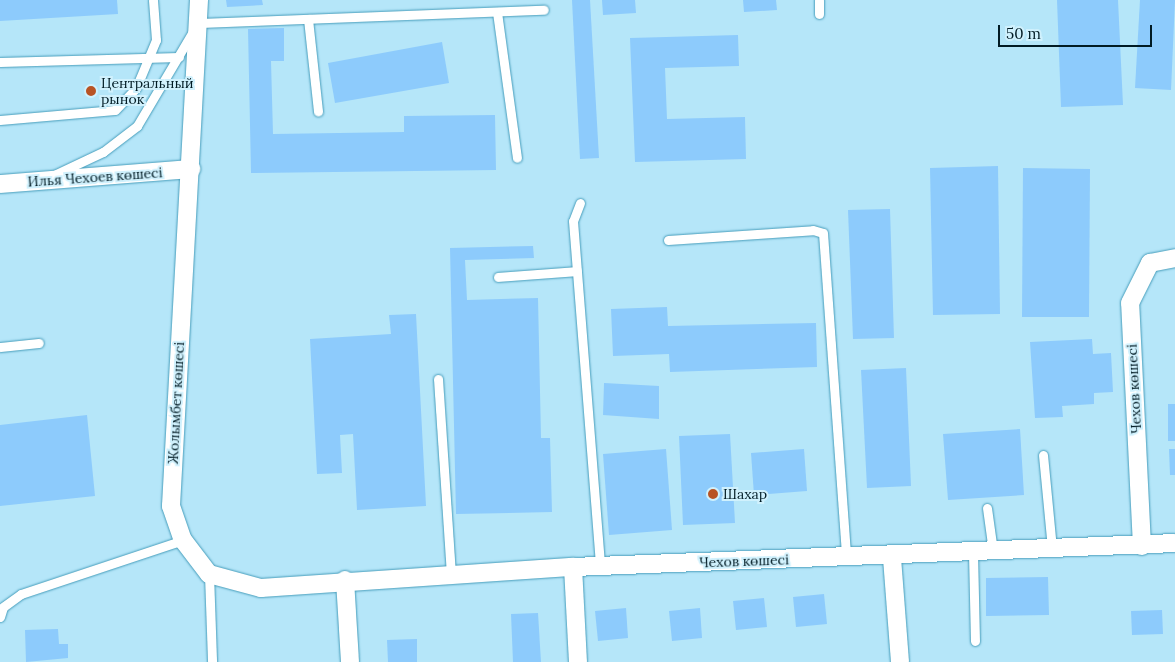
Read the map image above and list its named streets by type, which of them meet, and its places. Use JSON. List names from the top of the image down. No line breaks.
{"streets":{"street":["Илья Чехоев көшесі","Чехов көшесі","Жолымбет көшесі"]},"crossings":[["Илья Чехоев көшесі","Жолымбет көшесі"]],"places":["Центральный рынок","Шахар"],"scale_bar":"50 m"}
